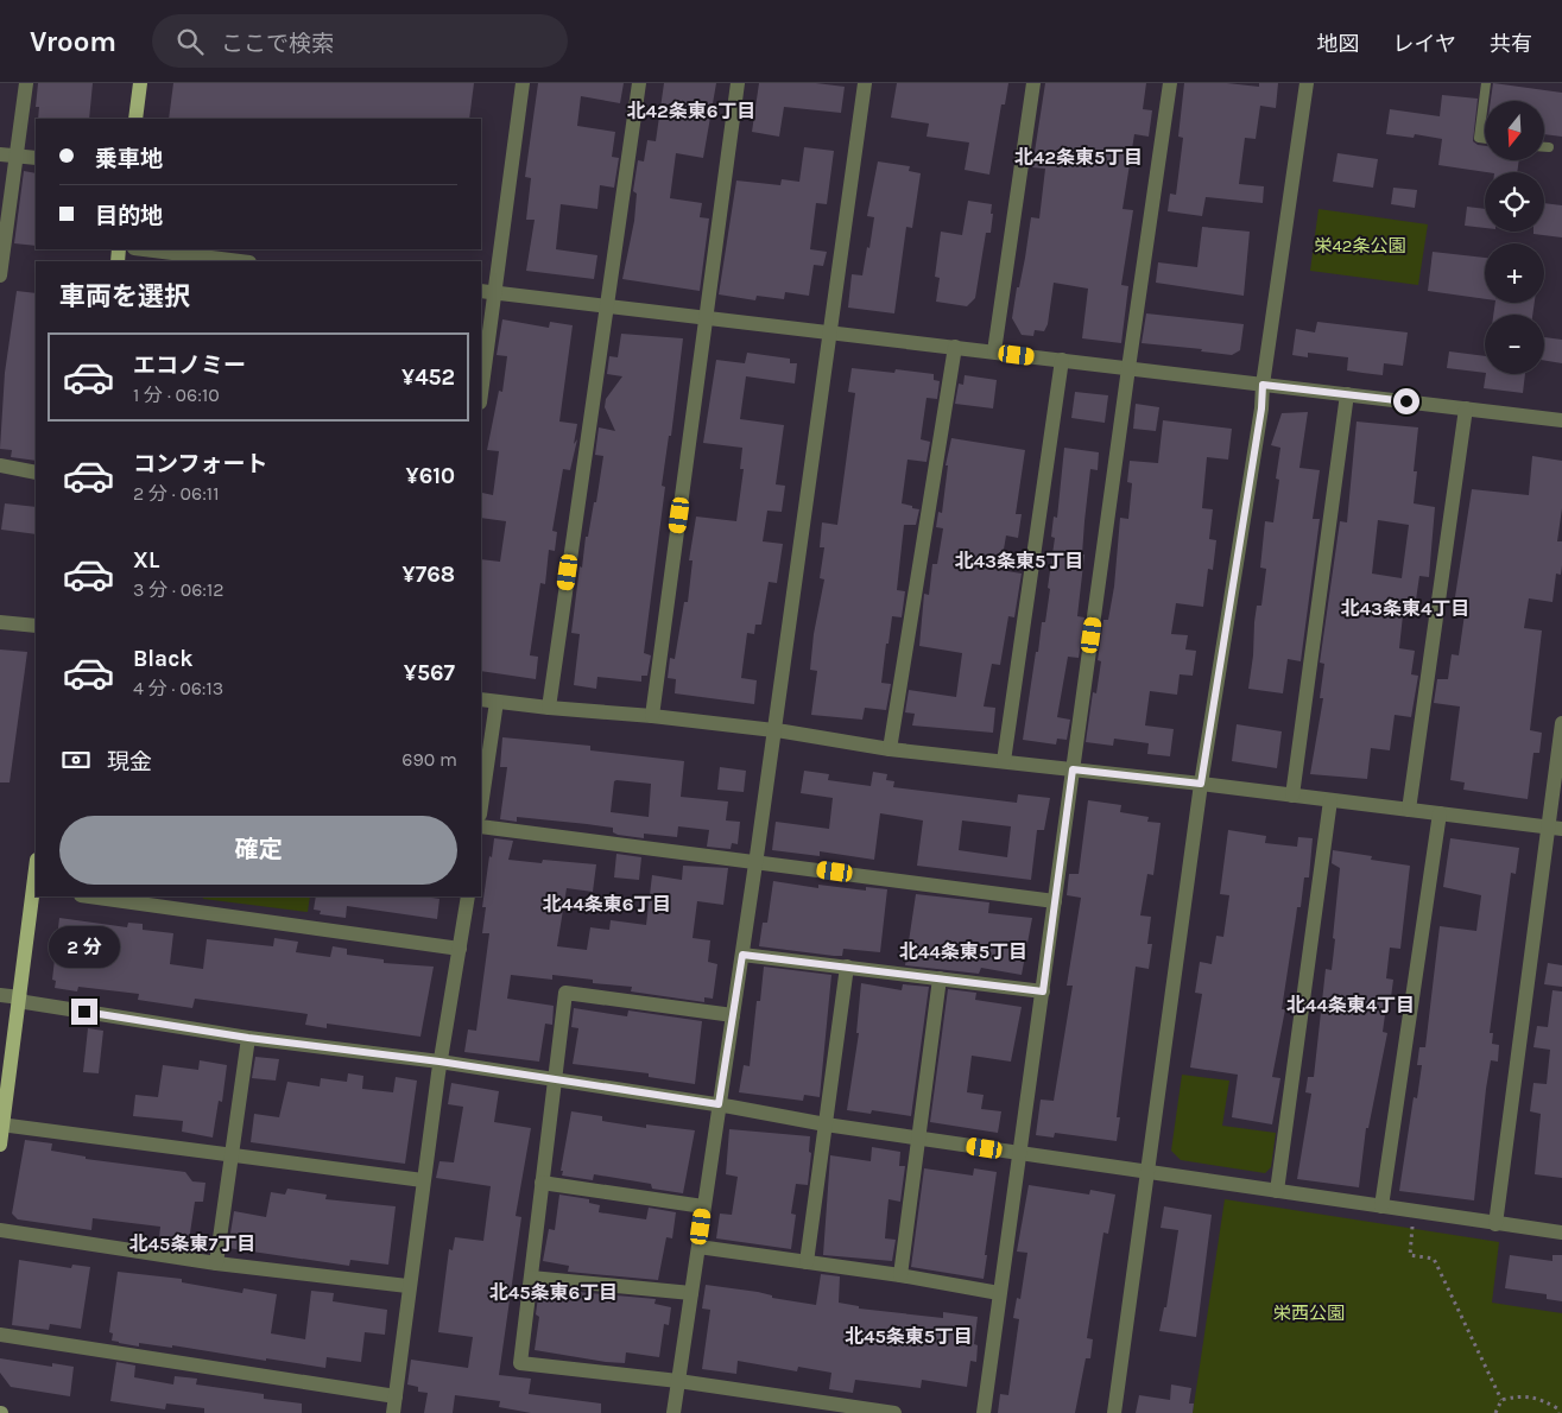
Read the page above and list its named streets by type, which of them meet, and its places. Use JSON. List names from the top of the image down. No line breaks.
{"districts":["北42条東6丁目","北42条東5丁目","北43条東5丁目","北43条東4丁目","北44条東6丁目","北44条東5丁目","北44条東4丁目","北45条東7丁目","北45条東6丁目","北45条東5丁目"],"parks":["栄42条公園","栄西公園"],"north":"bottom","page":{"header":"Vroom","search":"ここで検索","nav":["地図","レイヤ","共有"],"map_buttons":["+","−"],"banner":["乗車地","目的地"],"heading":"車両を選択","list":[{"name":"エコノミー","note":"1 分 · 06:10","value":"¥452"},{"name":"コンフォート","note":"2 分 · 06:11","value":"¥610"},{"name":"XL","note":"3 分 · 06:12","value":"¥768"},{"name":"Black","note":"4 分 · 06:13","value":"¥567"}],"pay":["現金","690 m"],"buttons":"確定","bubble":"2 分"}}
